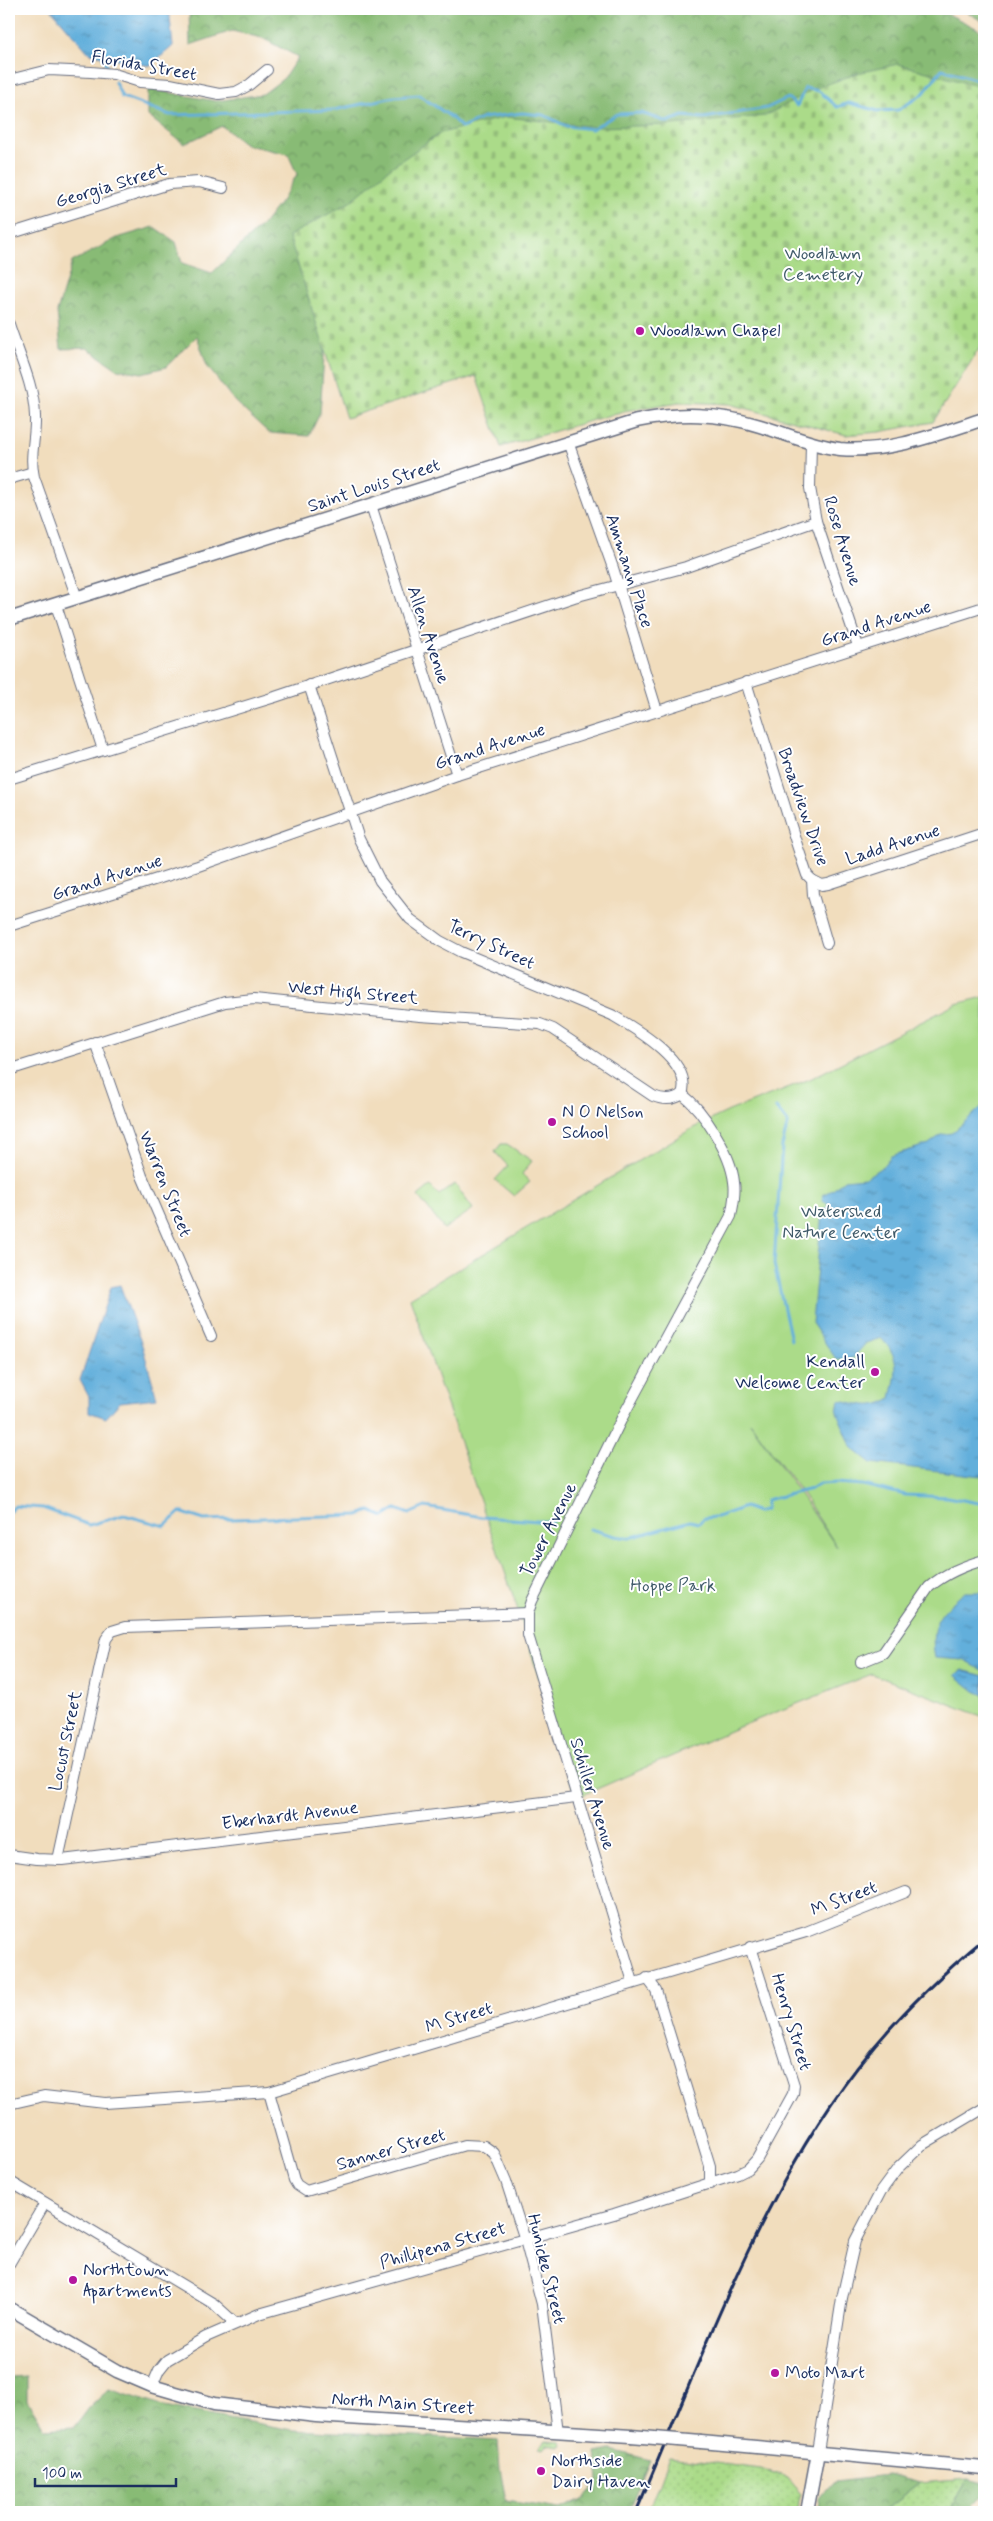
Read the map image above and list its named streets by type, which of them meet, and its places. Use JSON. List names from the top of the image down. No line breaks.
{"streets":{"main road":["Saint Louis Street","North Main Street"],"street":["Florida Street","Georgia Street","Rose Avenue","Ammann Place","Grand Avenue","Allen Avenue","Broadview Drive","Ladd Avenue","Terry Street","West High Street","Warren Street","Tower Avenue","Locust Street","Schiller Avenue","Eberhardt Avenue","M Street","Henry Street","Sanner Street","Phillipena Street","Hunicke Street"]},"crossings":[["Saint Louis Street","Rose Avenue"],["Saint Louis Street","Ammann Place"],["Saint Louis Street","Allen Avenue"],["Rose Avenue","Grand Avenue"],["Ammann Place","Grand Avenue"],["Grand Avenue","Allen Avenue"],["Grand Avenue","Broadview Drive"],["Grand Avenue","Terry Street"],["Broadview Drive","Ladd Avenue"],["Terry Street","West High Street"],["Terry Street","Tower Avenue"],["West High Street","Warren Street"],["West High Street","Tower Avenue"],["Tower Avenue","Locust Street"],["Tower Avenue","Schiller Avenue"],["Locust Street","Schiller Avenue"],["Locust Street","Eberhardt Avenue"],["Schiller Avenue","Eberhardt Avenue"],["Schiller Avenue","M Street"],["M Street","Henry Street"],["M Street","Sanner Street"],["Henry Street","Phillipena Street"],["Sanner Street","Hunicke Street"],["Phillipena Street","Hunicke Street"],["Phillipena Street","North Main Street"],["Hunicke Street","North Main Street"]],"parks":["Woodlawn Cemetery","Watershed Nature Center","Hoppe Park"],"places":["Woodlawn Chapel","N O Nelson School","Kendall Welcome Center","Northtown Apartments","Moto Mart","Northside Dairy Haven"],"scale_bar":"100 m"}
